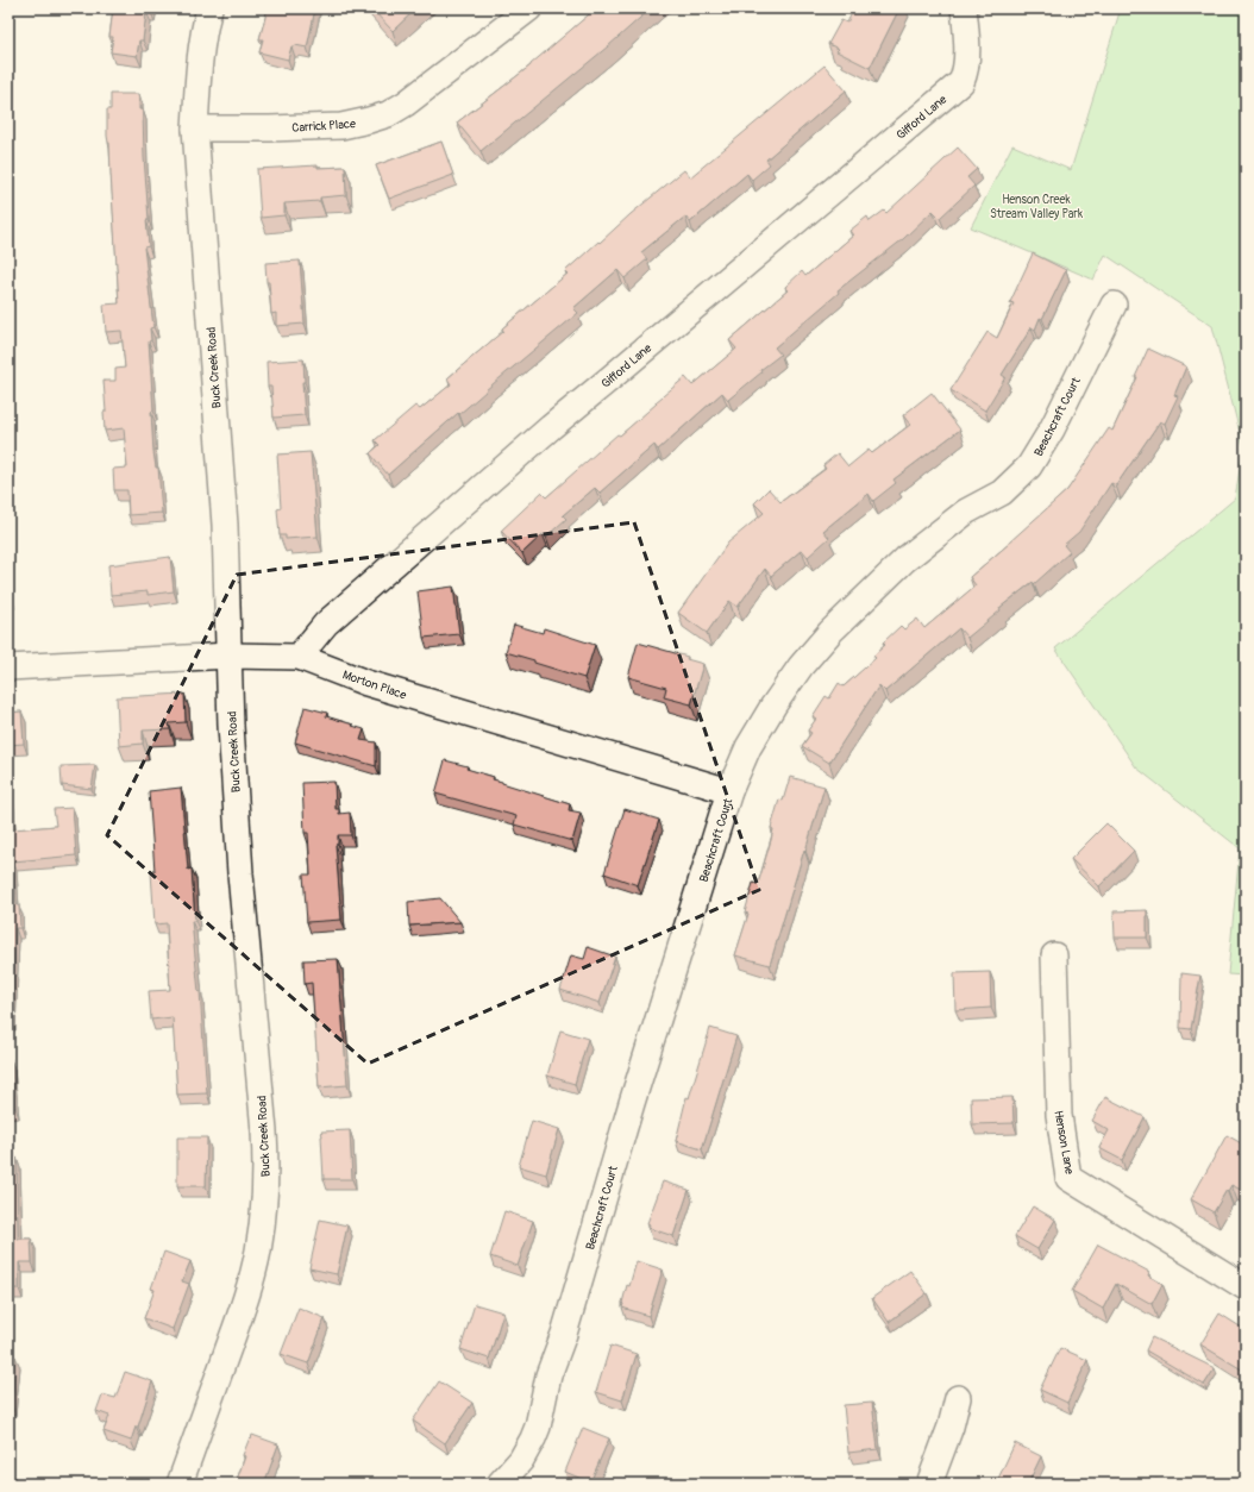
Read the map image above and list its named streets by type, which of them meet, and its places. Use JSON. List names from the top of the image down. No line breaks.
{"streets":{"street":["Gifford Lane","Carrick Place","Buck Creek Road","Beachcraft Court","Morton Place","Henson Lane"]},"crossings":[["Gifford Lane","Morton Place"],["Carrick Place","Buck Creek Road"],["Buck Creek Road","Morton Place"],["Beachcraft Court","Morton Place"]],"parks":["Henson Creek Stream Valley Park"]}
